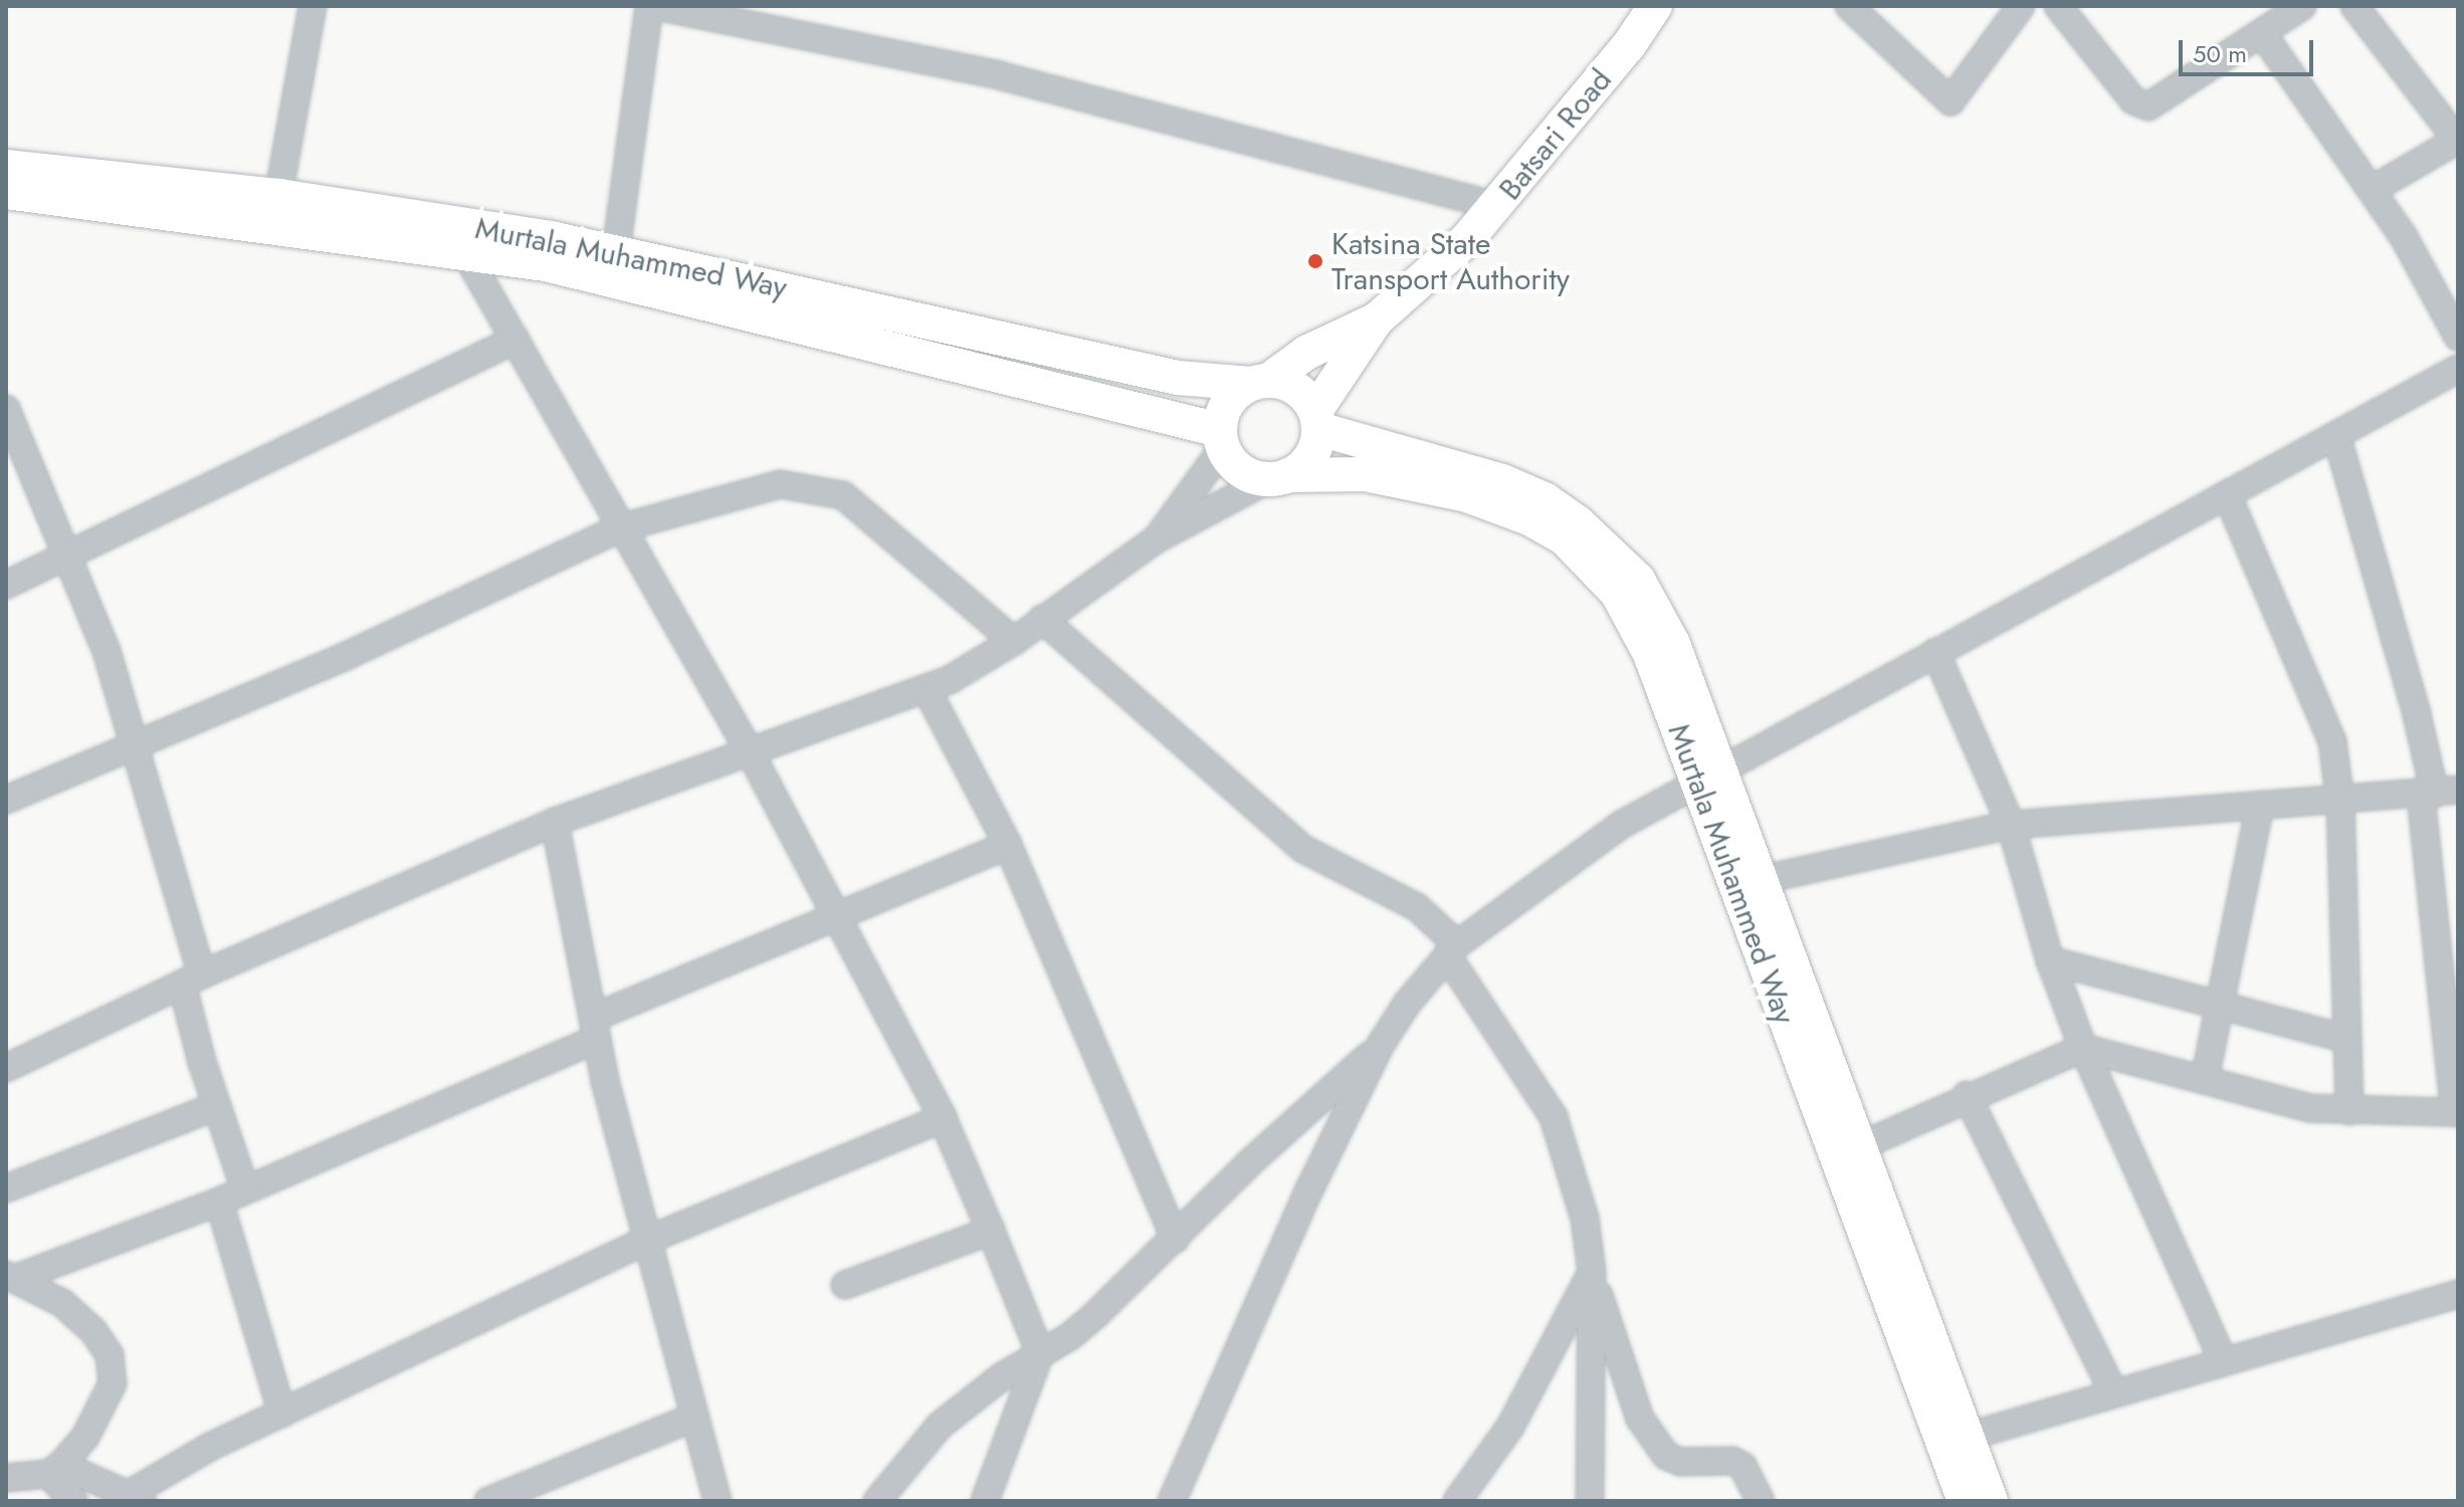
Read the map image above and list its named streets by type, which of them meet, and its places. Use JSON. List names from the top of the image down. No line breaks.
{"streets":{"main road":["Batsari Road","Murtala Muhammed Way"]},"places":["Katsina State Transport Authority"],"scale_bar":"50 m"}
